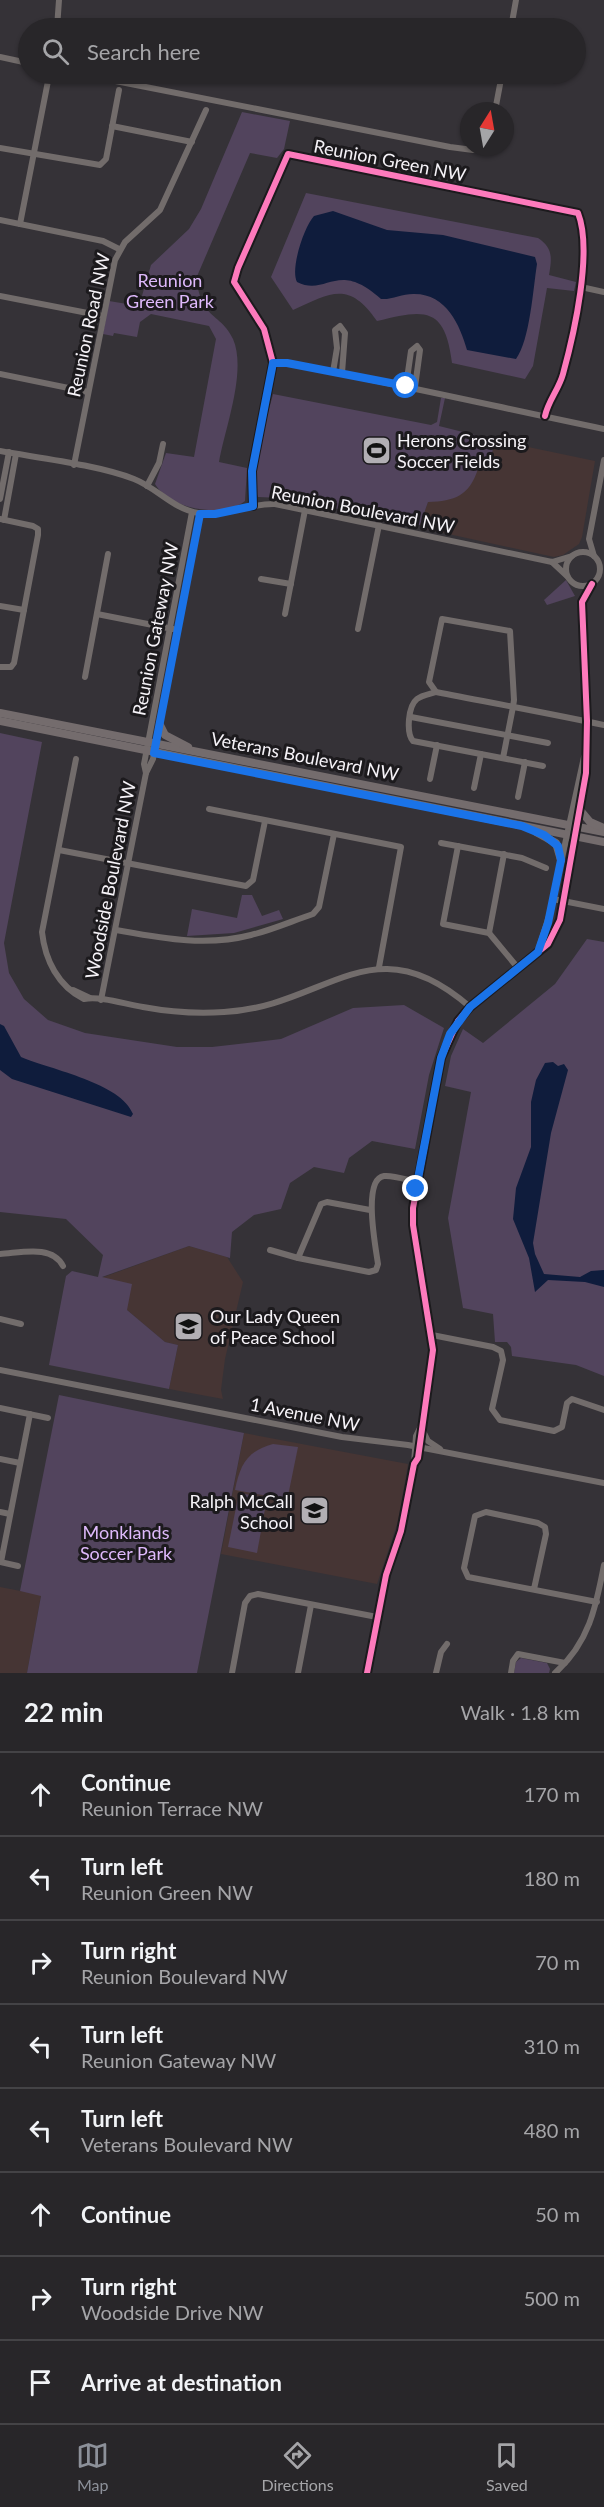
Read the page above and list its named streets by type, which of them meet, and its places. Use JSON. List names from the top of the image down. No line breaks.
{"streets":{"main road":["Veterans Boulevard NW"],"street":["Reunion Green NW","Reunion Road NW","Reunion Boulevard NW","Reunion Gateway NW","Woodside Boulevard NW","1 Avenue NW"]},"crossings":[["Reunion Green NW","Reunion Boulevard NW"],["Reunion Road NW","Reunion Boulevard NW"],["Reunion Boulevard NW","Reunion Gateway NW"],["Reunion Gateway NW","Veterans Boulevard NW"],["Reunion Gateway NW","Woodside Boulevard NW"],["Veterans Boulevard NW","Woodside Boulevard NW"]],"parks":["Reunion Green Park","Monklands Soccer Park"],"places":{"sports":["Herons Crossing Soccer Fields"],"school or university":["Our Lady Queen of Peace School","Ralph McCall School"]},"north":"top","page":{"search":"Search here","heading":["22 min","Walk · 1.8 km"],"list":[["Continue","Reunion Terrace NW","170 m"],["Turn left","Reunion Green NW","180 m"],["Turn right","Reunion Boulevard NW","70 m"],["Turn left","Reunion Gateway NW","310 m"],["Turn left","Veterans Boulevard NW","480 m"],["Continue","50 m"],["Turn right","Woodside Drive NW","500 m"],"Arrive at destination"],"nav":["Map","Directions","Saved"]}}
